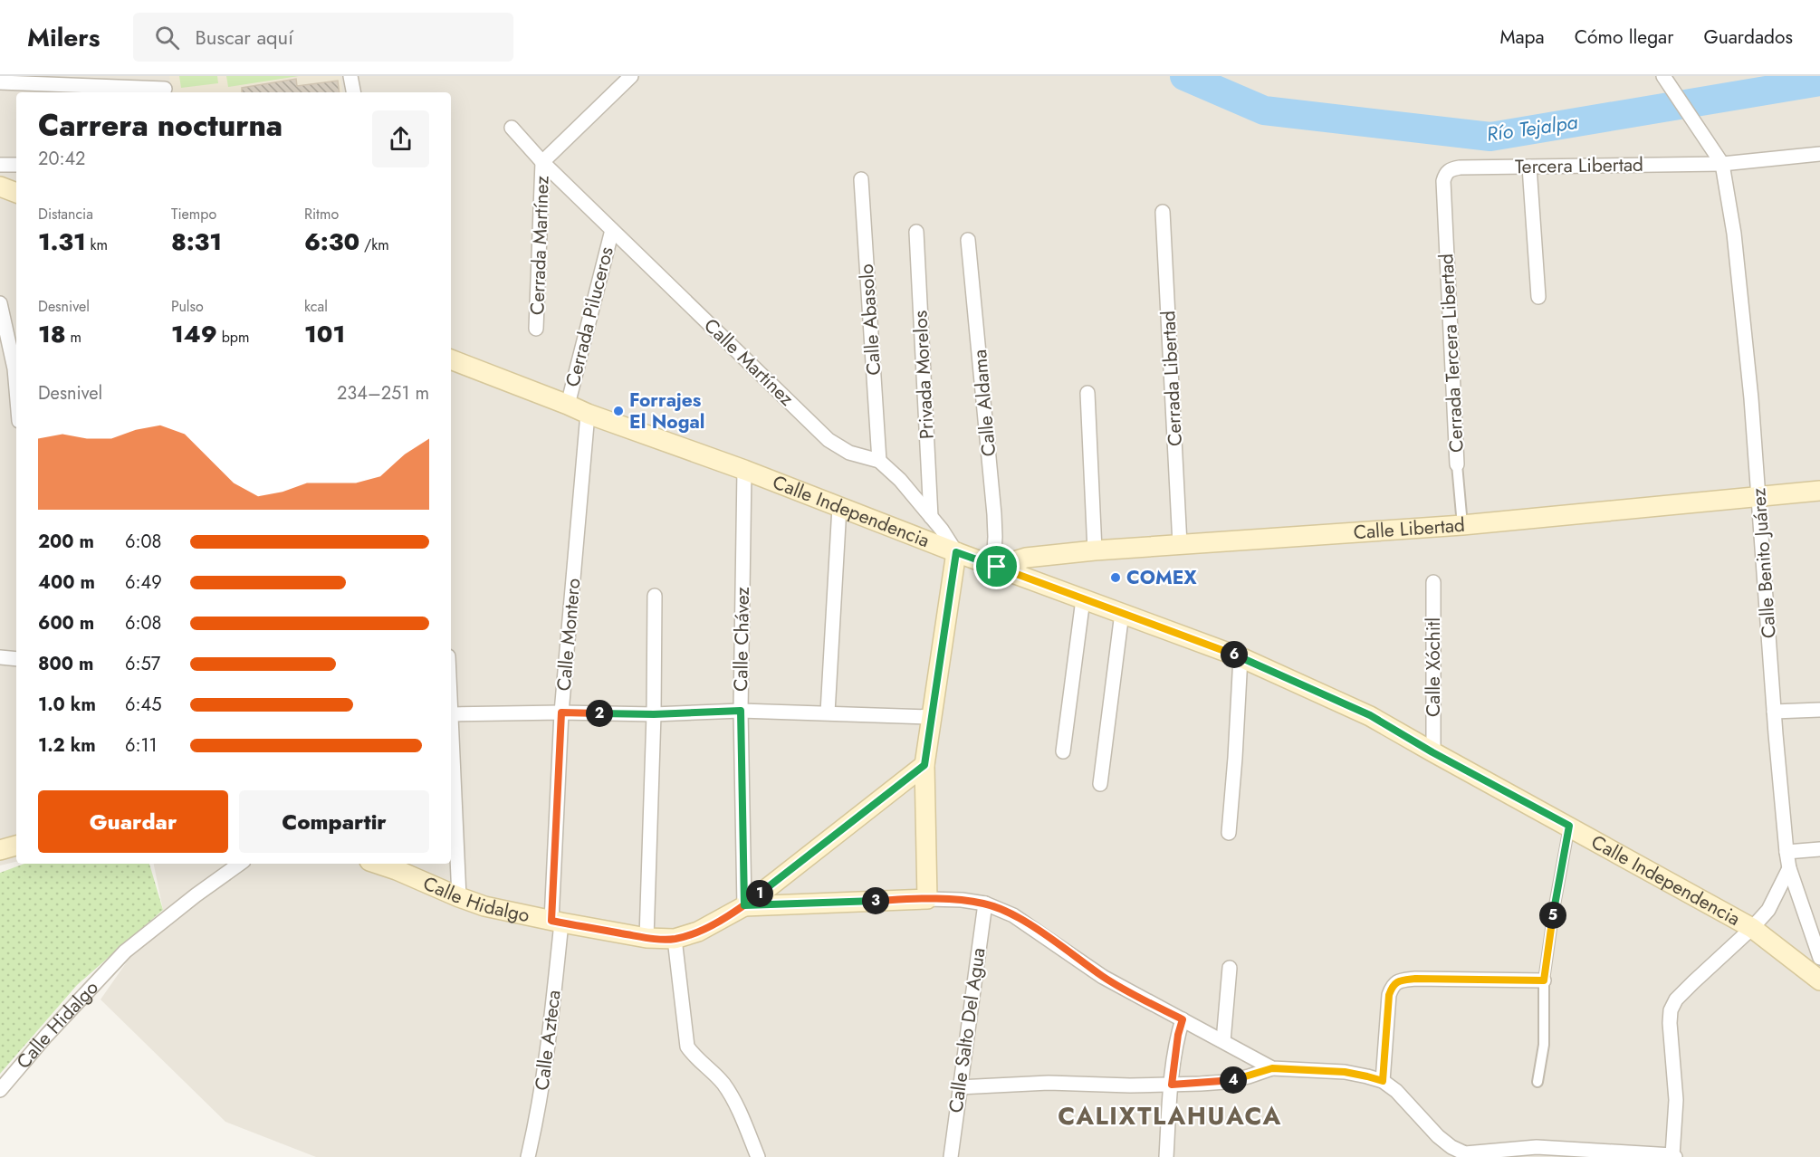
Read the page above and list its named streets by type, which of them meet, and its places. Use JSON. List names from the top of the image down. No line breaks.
{"streets":{"main road":["Calle Independencia","Calle Libertad","Calle Hidalgo"],"street":["Tercera Libertad","Cerrada Martínez","Cerrada Piluceros","Calle Abasolo","Cerrada Tercera Libertad","Calle Martínez","Privada Morelos","Cerrada Libertad","Calle Aldama","Calle Benito Juárez","Calle Montero","Calle Chávez","Calle Xóchitl","Calle Salto Del Agua","Calle Azteca"]},"crossings":[["Tercera Libertad","Cerrada Tercera Libertad"],["Tercera Libertad","Calle Benito Juárez"],["Cerrada Martínez","Calle Martínez"],["Cerrada Piluceros","Calle Martínez"],["Cerrada Piluceros","Calle Independencia"],["Calle Abasolo","Calle Martínez"],["Cerrada Tercera Libertad","Calle Libertad"],["Calle Martínez","Privada Morelos"],["Calle Martínez","Calle Independencia"],["Cerrada Libertad","Calle Libertad"],["Calle Aldama","Calle Independencia"],["Calle Aldama","Calle Libertad"],["Calle Independencia","Calle Libertad"],["Calle Independencia","Calle Montero"],["Calle Independencia","Calle Chávez"],["Calle Independencia","Calle Xóchitl"],["Calle Libertad","Calle Benito Juárez"],["Calle Montero","Calle Hidalgo"],["Calle Montero","Calle Azteca"],["Calle Chávez","Calle Hidalgo"],["Calle Hidalgo","Calle Salto Del Agua"],["Calle Hidalgo","Calle Azteca"]],"districts":["CALIXTLAHUACA"],"water":["Río Tejalpa"],"places":["Forrajes El Nogal","COMEX"],"page":{"header":"Milers","search":"Buscar aquí","nav":["Mapa","Cómo llegar","Guardados"],"heading":["Carrera nocturna","20:42"],"stats":[["Distancia","1.31 km"],["Tiempo","8:31"],["Ritmo","6:30 /km"],["Desnivel","18 m"],["Pulso","149 bpm"],["kcal","101"]],"chart":["Desnivel","234–251 m"],"list":[{"name":"200 m","note":"6:08"},{"name":"400 m","note":"6:49"},{"name":"600 m","note":"6:08"},{"name":"800 m","note":"6:57"},{"name":"1.0 km","note":"6:45"},{"name":"1.2 km","note":"6:11"}],"pins":["6","2","1","3","5","4"],"buttons":["Guardar","Compartir"]}}
